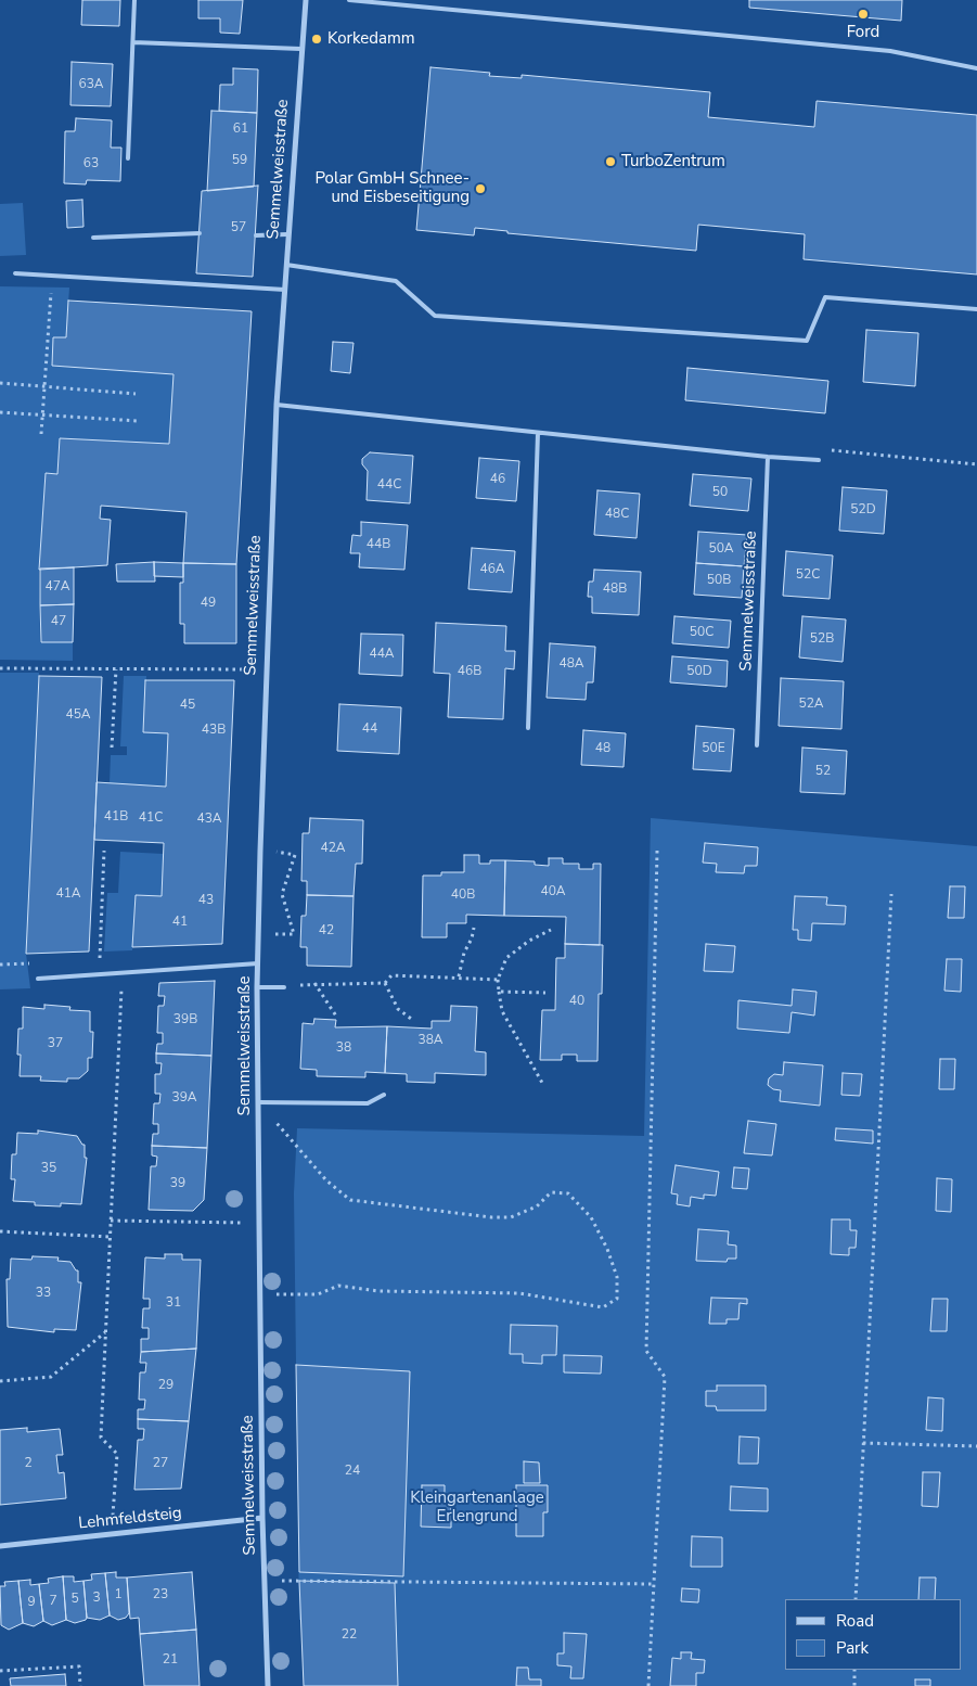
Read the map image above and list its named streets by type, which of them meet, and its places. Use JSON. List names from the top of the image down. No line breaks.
{"streets":{"street":["Semmelweisstraße","Lehmfeldsteig"]},"crossings":[["Semmelweisstraße","Lehmfeldsteig"]],"parks":["Kleingartenanlage Erlengrund"],"places":["Ford","Korkedamm","TurboZentrum","Polar GmbH Schnee- und Eisbeseitigung"],"house_numbers":["63A","61","59","63","57","46","44C","50","52D","48C","44B","50A","46A","52C","50B","47A","48B","49","47","50C","52B","44A","48A","46B","50D","52A","45","45A","44","43B","48","50E","52","41B","41C","43A","42A","40A","41A","40B","43","41","42","40","39B","38A","37","38","39A","35","39","33","31","29","2","27","24","1","23","3","5","7","9","22","21"],"legend":["Road","Park"]}
